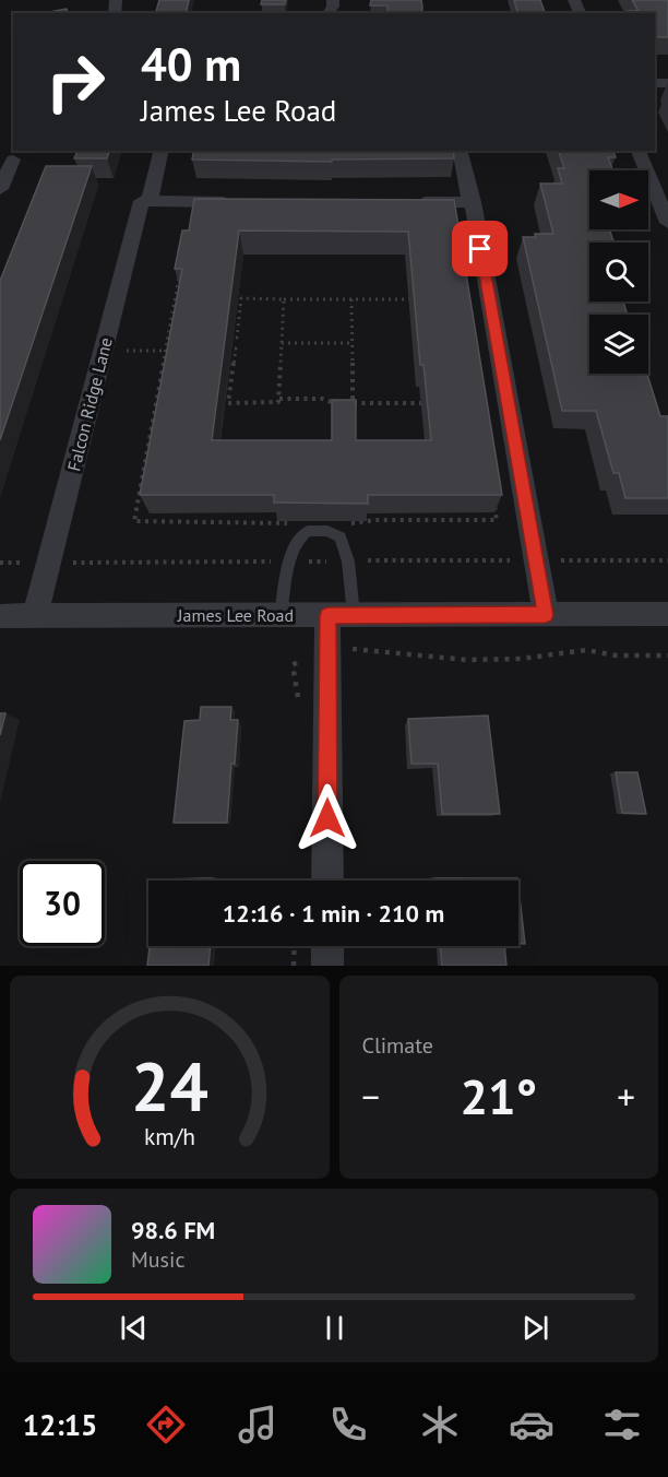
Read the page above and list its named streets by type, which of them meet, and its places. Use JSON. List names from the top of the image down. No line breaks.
{"streets":{"street":["Falcon Ridge Lane","James Lee Road"]},"crossings":[["Falcon Ridge Lane","James Lee Road"]],"north":"right","page":{"turn":["40 m","James Lee Road"],"limit":"30","trip":"12:16 · 1 min · 210 m","tile":"Climate","heat":["−","21°","+"],"song":["98.6 FM","Music"],"tabs":"12:15","gauge":["24","km/h"]}}
